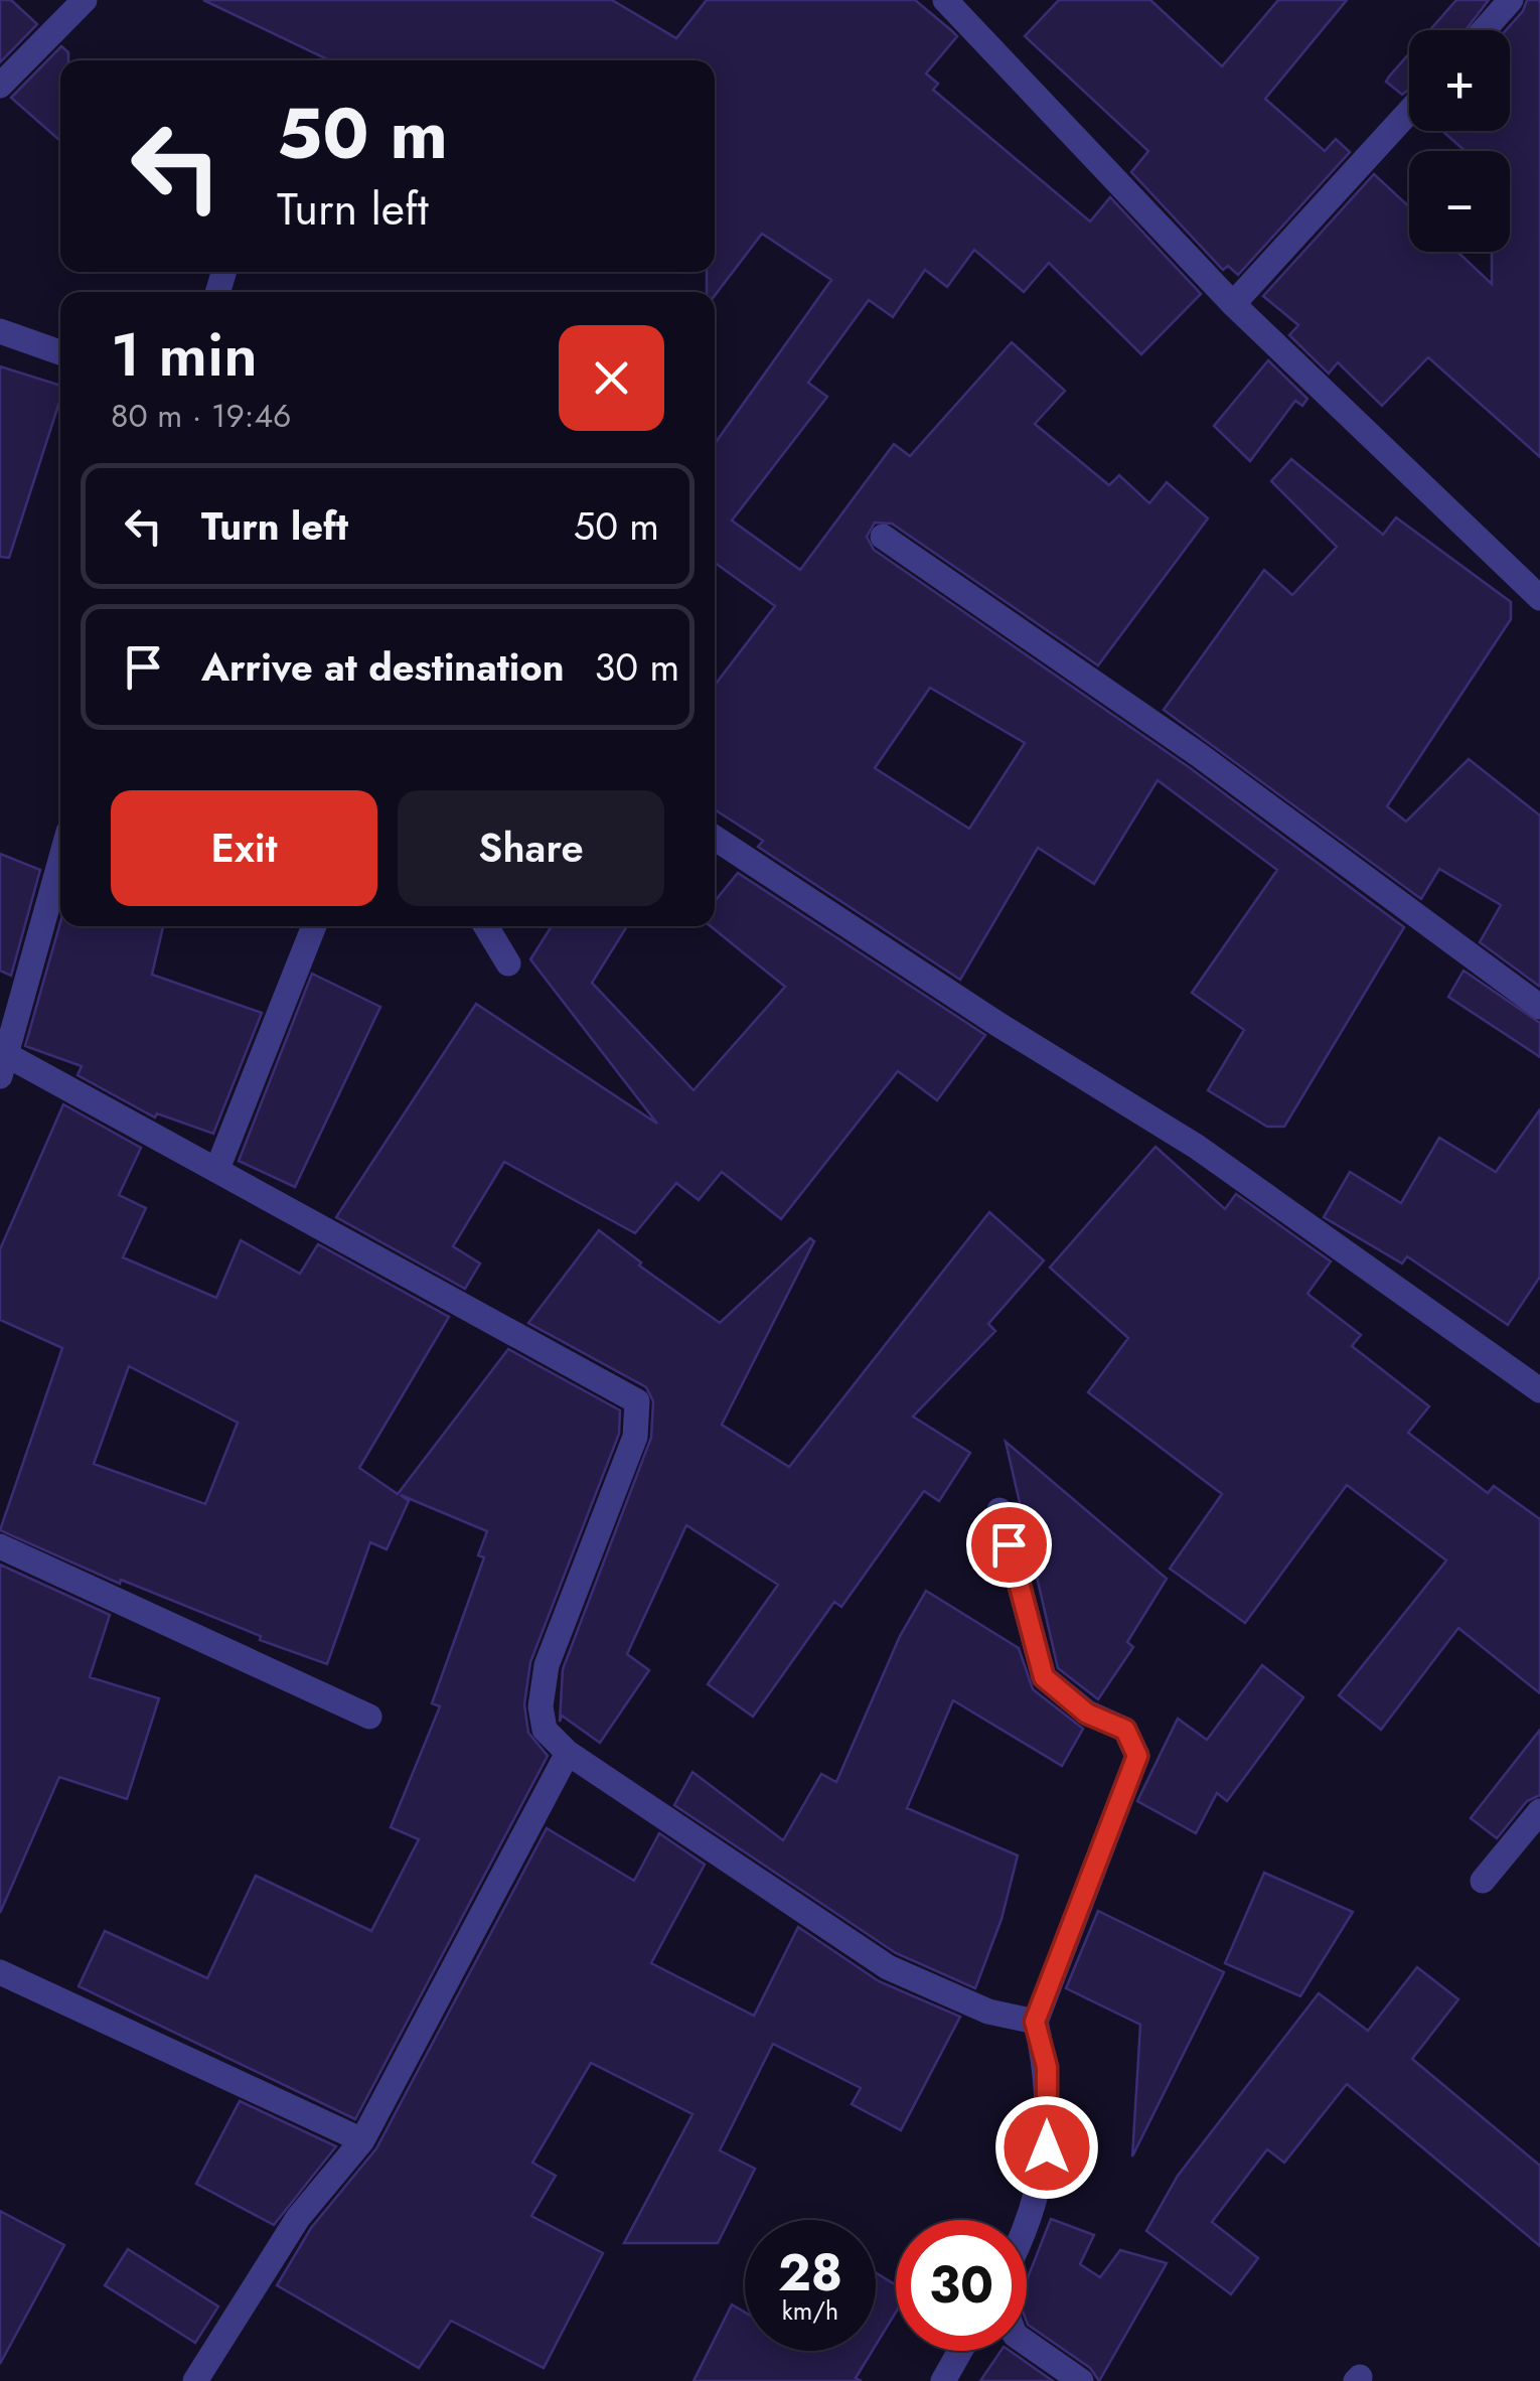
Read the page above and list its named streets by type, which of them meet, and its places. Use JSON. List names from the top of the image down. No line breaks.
{"page":{"map_buttons":["+","−"],"turn":["50 m","Turn left"],"heading":["1 min","80 m · 19:46"],"list":[{"name":"Turn left","value":"50 m"},{"name":"Arrive at destination","value":"30 m"}],"buttons":["Exit","Share"],"speed":"28 km/h","limit":"30"}}
